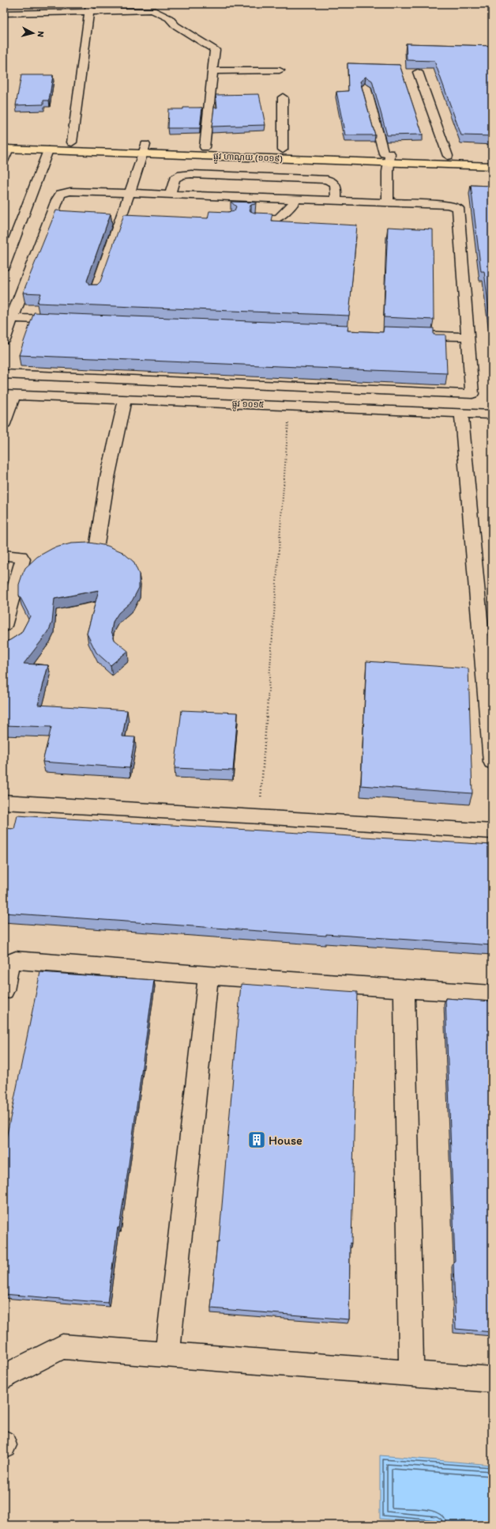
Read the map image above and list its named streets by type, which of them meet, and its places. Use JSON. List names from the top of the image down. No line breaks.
{"streets":{"main road":["ផ្លូវ ហាណូយ (១០១៩)"],"street":["ផ្លូវ ១០១៥"]},"places":{"building":["House"]},"north":"right"}
